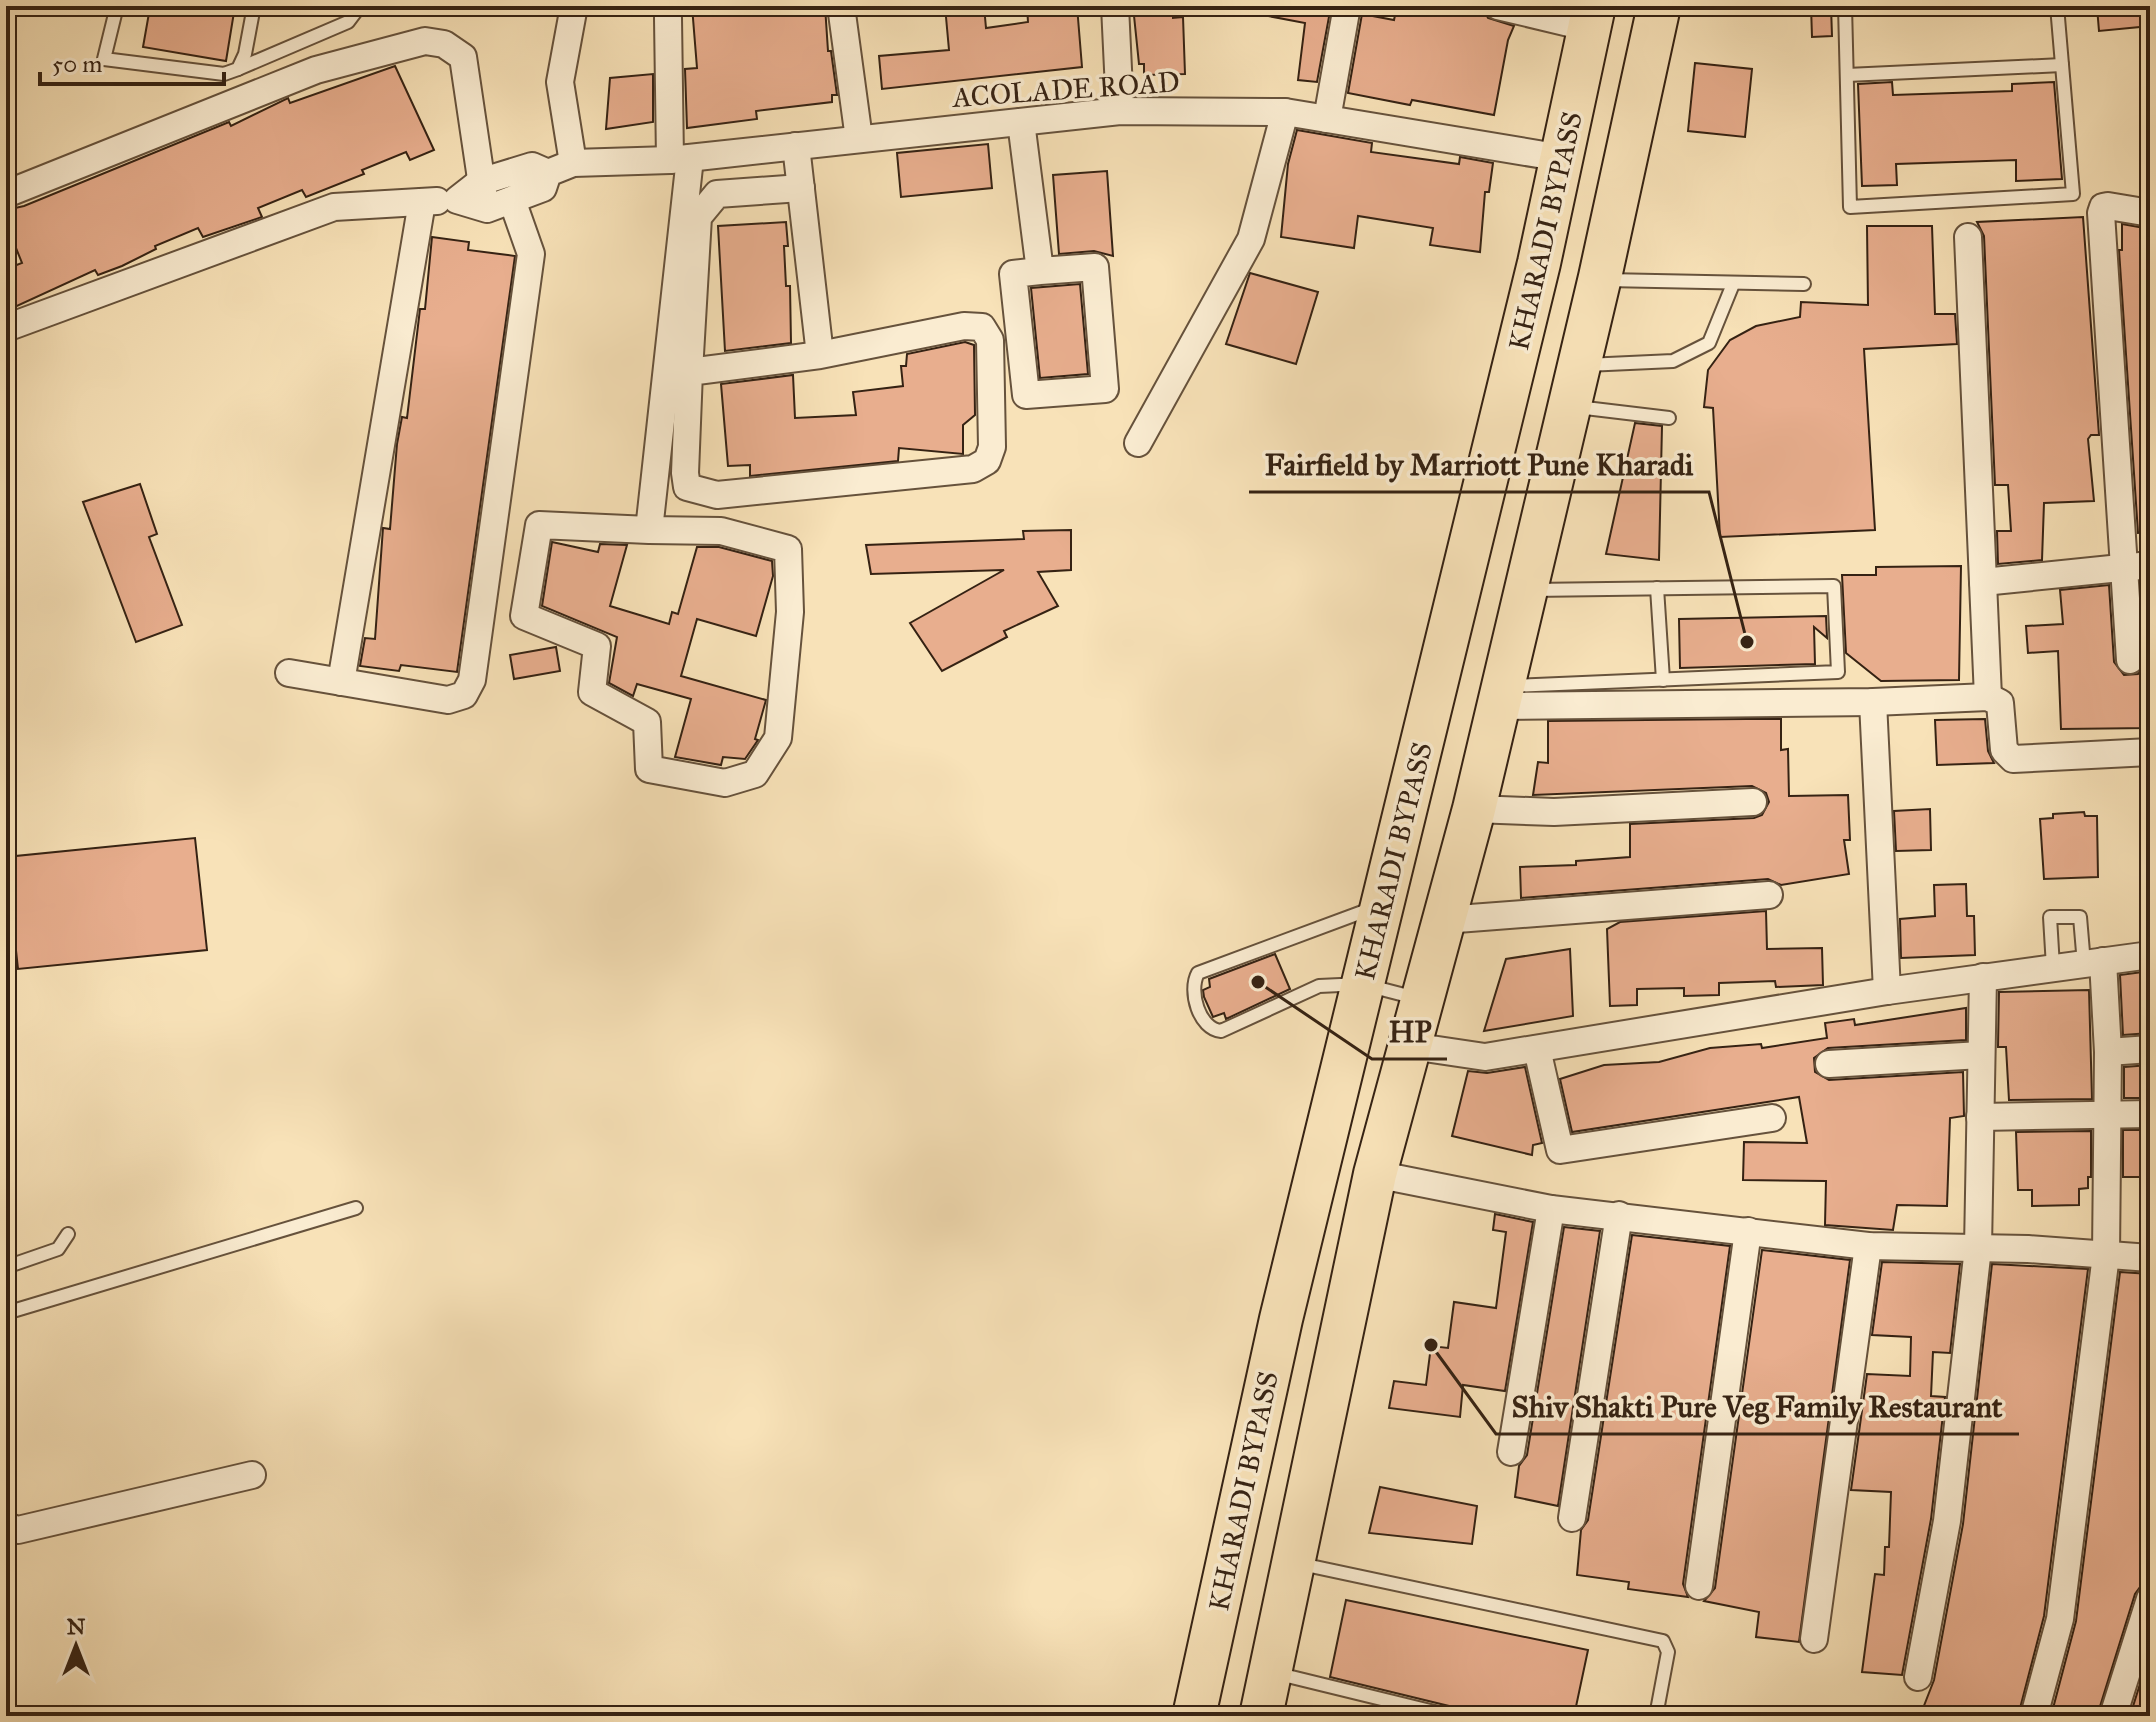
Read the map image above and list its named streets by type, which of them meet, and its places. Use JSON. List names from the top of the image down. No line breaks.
{"streets":{"highway":["KHARADI BYPASS"],"street":["ACOLADE ROAD"]},"crossings":[["ACOLADE ROAD","KHARADI BYPASS"]],"places":["Fairfield by Marriott Pune Kharadi","HP","Shiv Shakti Pure Veg Family Restaurant"],"scale_bar":"50 m","north":"top"}
